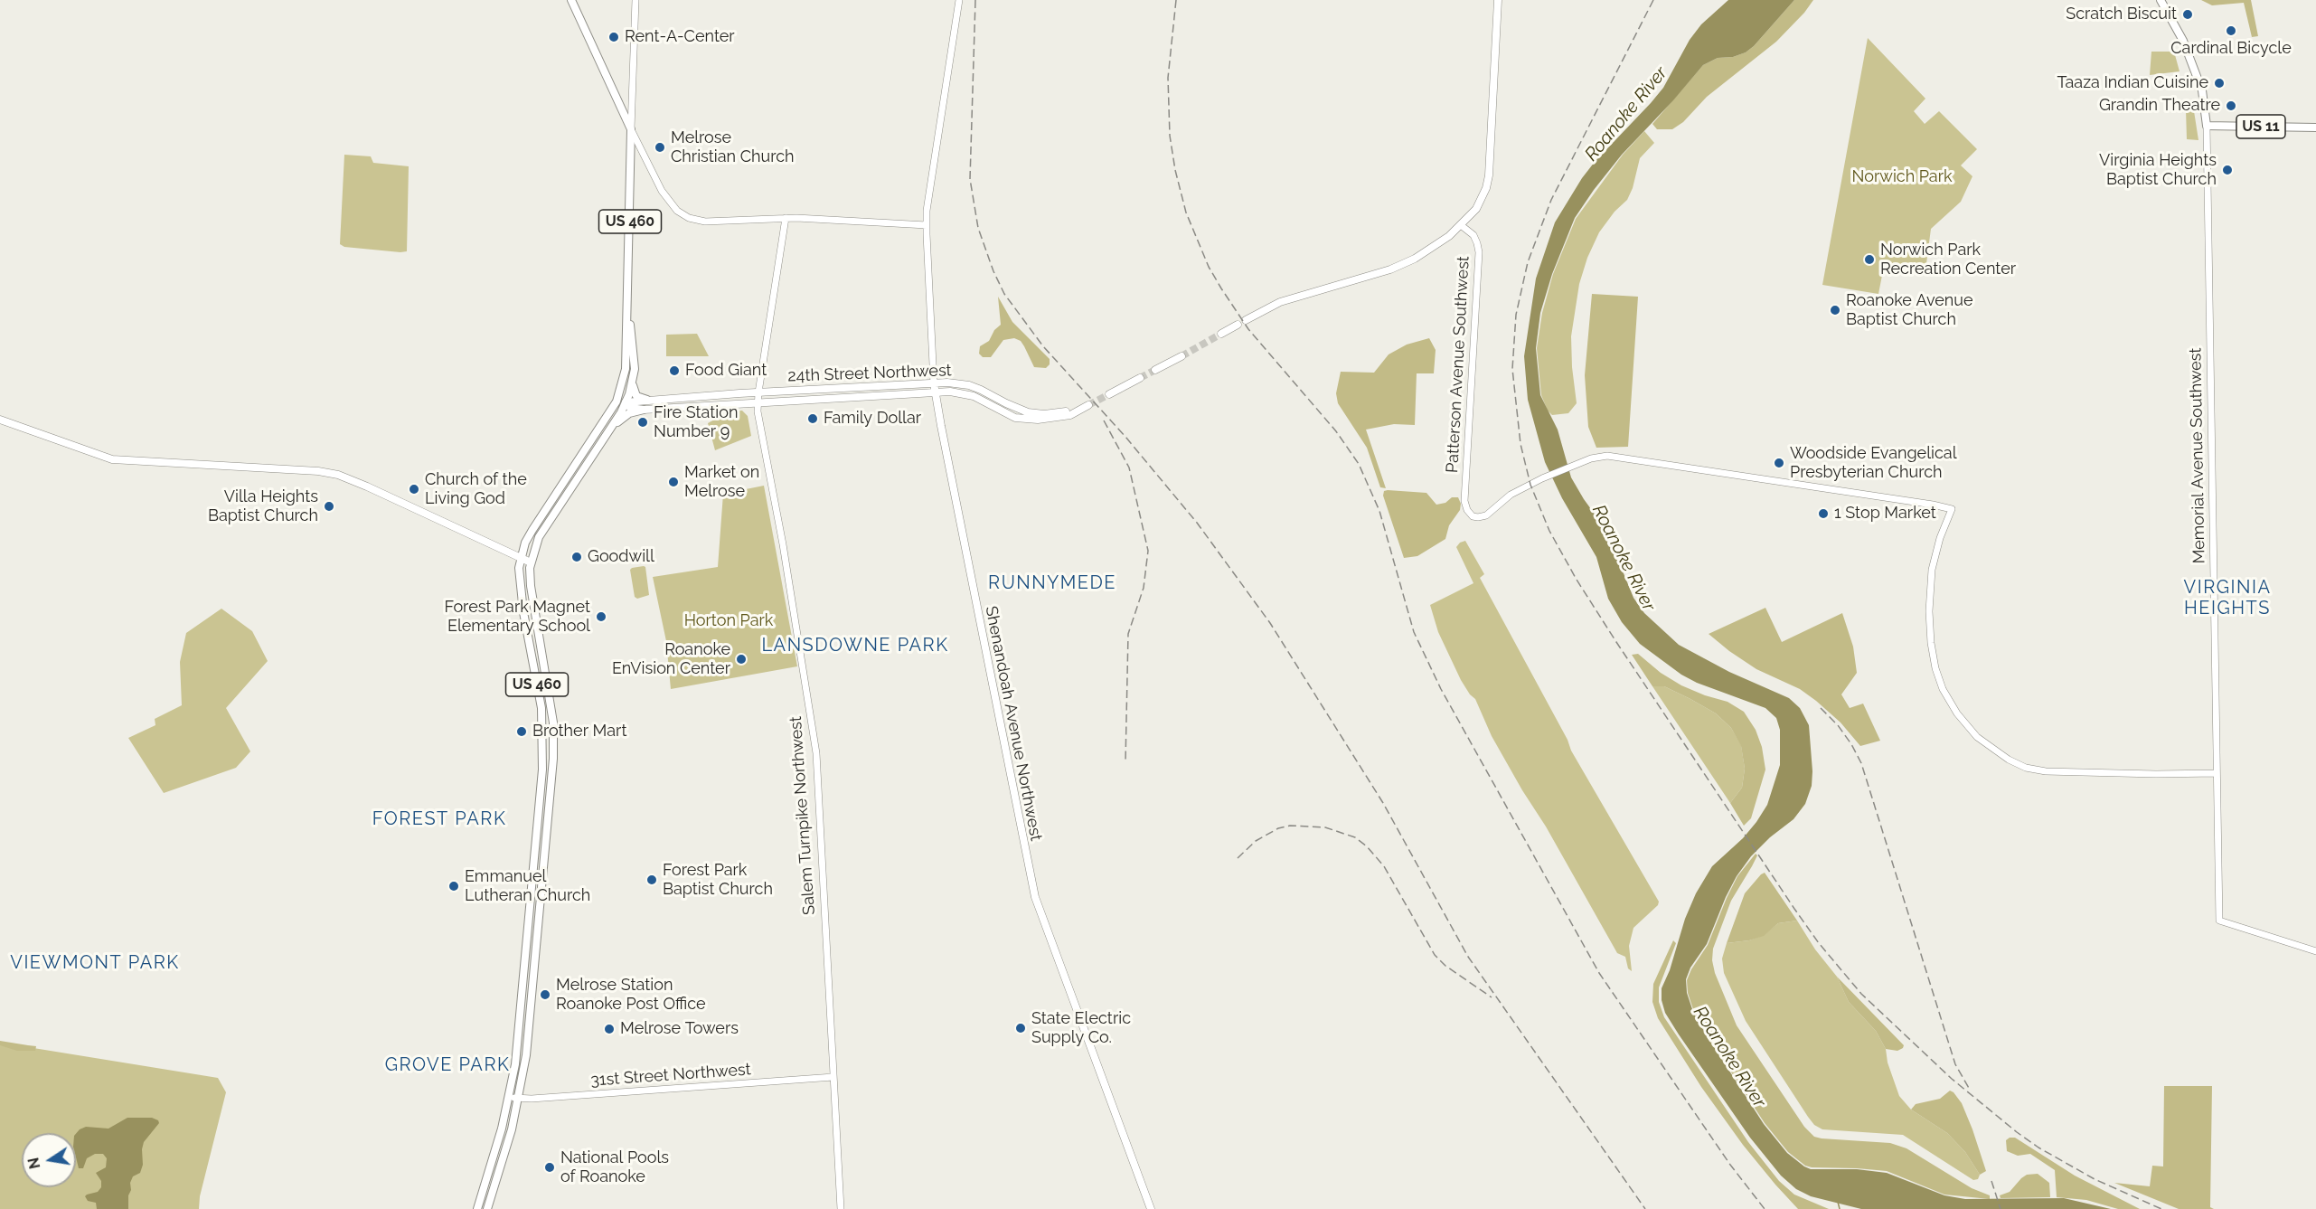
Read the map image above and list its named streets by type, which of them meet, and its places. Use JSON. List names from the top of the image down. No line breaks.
{"streets":{"main road":["US 11","US 460","24th Street Northwest","Memorial Avenue Southwest","Shenandoah Avenue Northwest"],"street":["Patterson Avenue Southwest","Salem Turnpike Northwest","31st Street Northwest"]},"crossings":[["US 11","Memorial Avenue Southwest"],["US 460","24th Street Northwest"],["US 460","31st Street Northwest"],["Patterson Avenue Southwest","Memorial Avenue Southwest"],["24th Street Northwest","Shenandoah Avenue Northwest"],["24th Street Northwest","Salem Turnpike Northwest"],["Salem Turnpike Northwest","31st Street Northwest"]],"districts":["RUNNYMEDE","VIRGINIA HEIGHTS","LANSDOWNE PARK","FOREST PARK","VIEWMONT PARK","GROVE PARK"],"water":["Roanoke River"],"parks":["Norwich Park","Horton Park"],"places":["Scratch Biscuit","Cardinal Bicycle","Rent-A-Center","Taaza Indian Cuisine","Grandin Theatre","Melrose Christian Church","Virginia Heights Baptist Church","Norwich Park Recreation Center","Roanoke Avenue Baptist Church","Food Giant","Family Dollar","Fire Station Number 9","Woodside Evangelical Presbyterian Church","Market on Melrose","Church of the Living God","Villa Heights Baptist Church","1 Stop Market","Goodwill","Forest Park Magnet Elementary School","Roanoke EnVision Center","Brother Mart","Forest Park Baptist Church","Emmanuel Lutheran Church","Melrose Station Roanoke Post Office","State Electric Supply Co.","Melrose Towers","National Pools of Roanoke"],"north":"left"}
